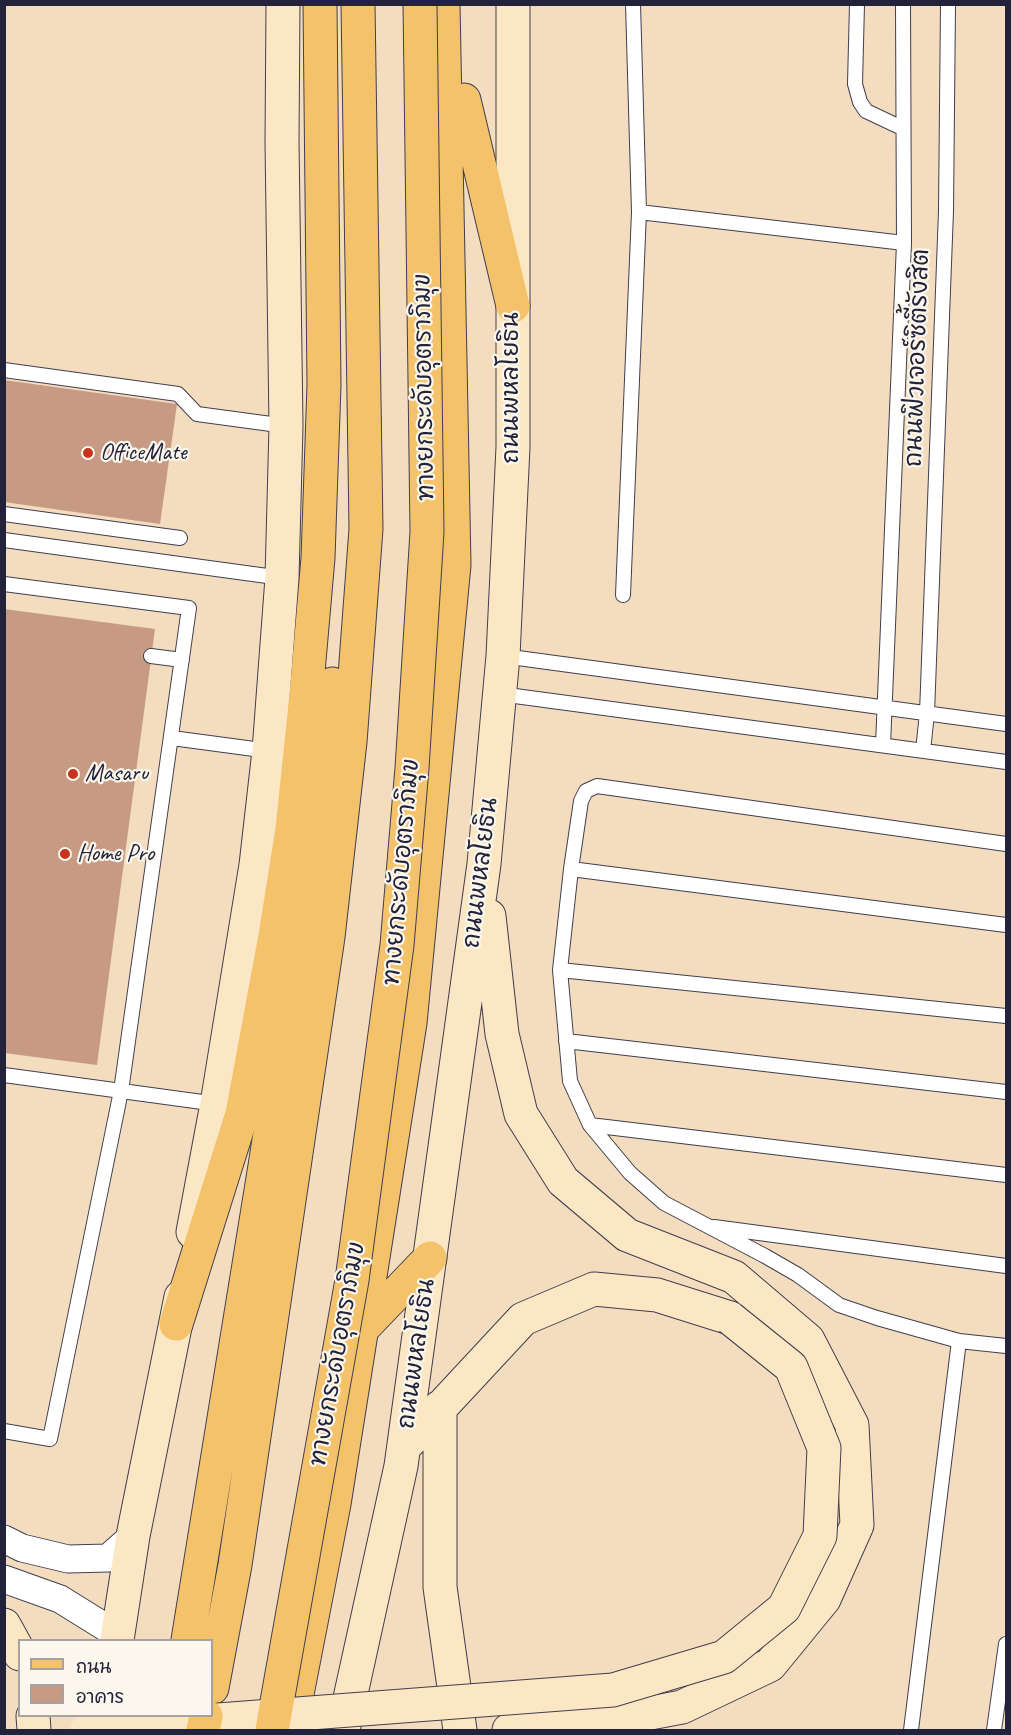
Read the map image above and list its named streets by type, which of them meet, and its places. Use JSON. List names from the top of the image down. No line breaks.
{"streets":{"main road":["ทางยกระดับอุตราภิมุข","ถนนพหลโยธิน"],"lane":["ถนนฟิวเจอร์ซิตี้รังสิต"]},"places":["OfficeMate","Masaru","Home Pro"],"legend":["ถนน","อาคาร"]}
